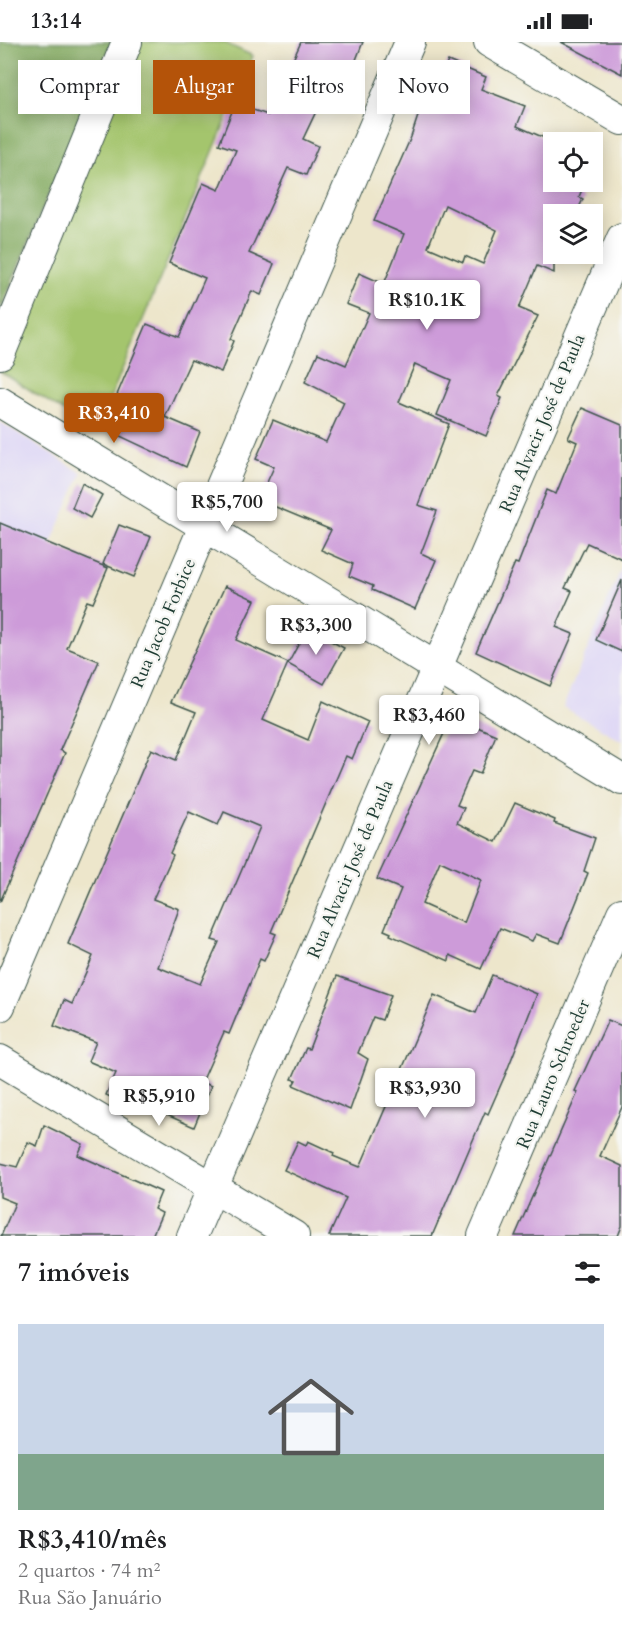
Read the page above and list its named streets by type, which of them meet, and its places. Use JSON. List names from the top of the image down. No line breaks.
{"streets":{"street":["Rua Alvacir José de Paula","Rua Jacob Forbice","Rua Lauro Schroeder"]},"page":{"status":"13:14","chip":["Comprar","Alugar","Filtros","Novo"],"price":["R$10.1K","R$3,410","R$5,700","R$3,300","R$3,460","R$3,930","R$5,910"],"heading":"7 imóveis","list":[{"name":"R$3,410/mês","note":"2 quartos · 74 m² · Rua São Januário"}]}}
